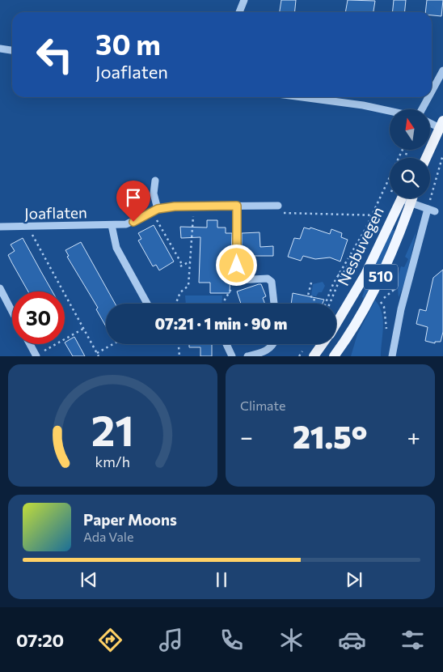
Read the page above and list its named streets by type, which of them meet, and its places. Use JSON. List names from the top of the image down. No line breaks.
{"streets":{"main road":["Nesbuvegen","510"],"street":["Joaflaten"]},"north":"top","page":{"turn":["30 m","Joaflaten"],"limit":"30","trip":"07:21 · 1 min · 90 m","tile":"Climate","heat":["−","21.5°","+"],"song":["Paper Moons","Ada Vale"],"tabs":"07:20","gauge":["21","km/h"]}}
